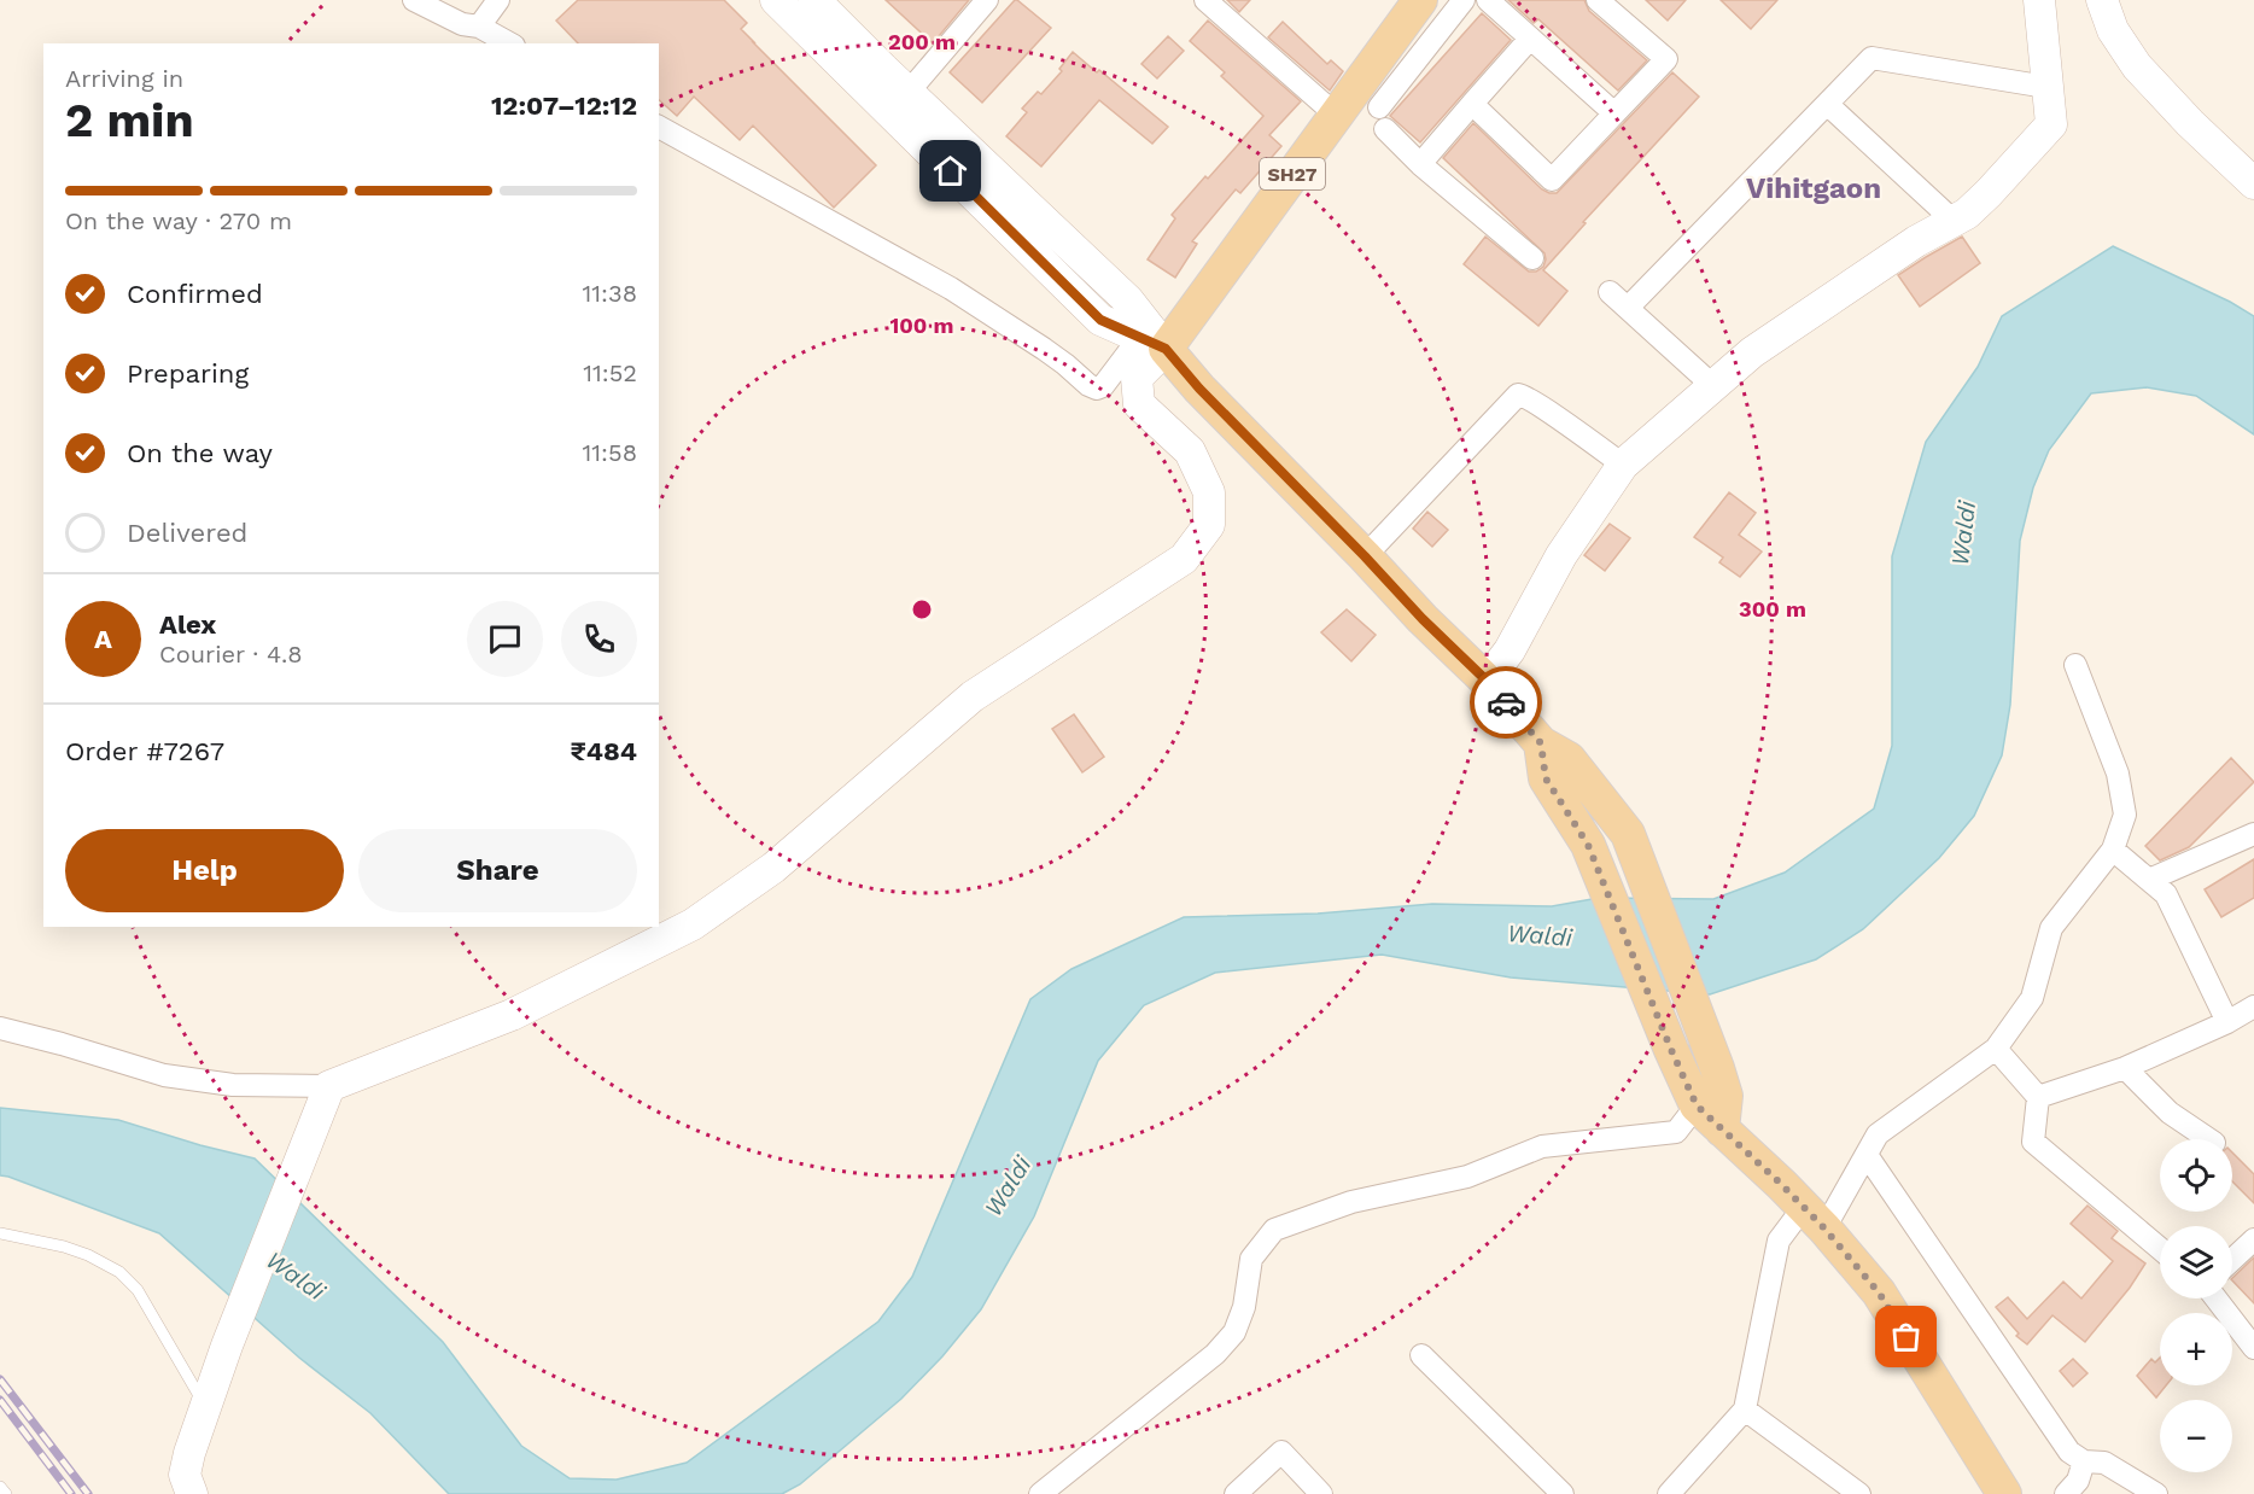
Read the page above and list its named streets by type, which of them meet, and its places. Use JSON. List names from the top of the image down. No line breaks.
{"streets":{"main road":["SH27"]},"districts":["Vihitgaon"],"water":["Waldi"],"page":{"heading":["2 min","Arriving in","12:07–12:12"],"panel":["Alex","Courier · 4.8","Order #7267","₹484"],"bar":"On the way · 270 m","list":[["Confirmed","11:38"],["Preparing","11:52"],["On the way","11:58"],"Delivered"],"round":"A","buttons":["Help","Share"],"map_buttons":["+","−"]},"rings":["200 m","100 m","300 m"]}
